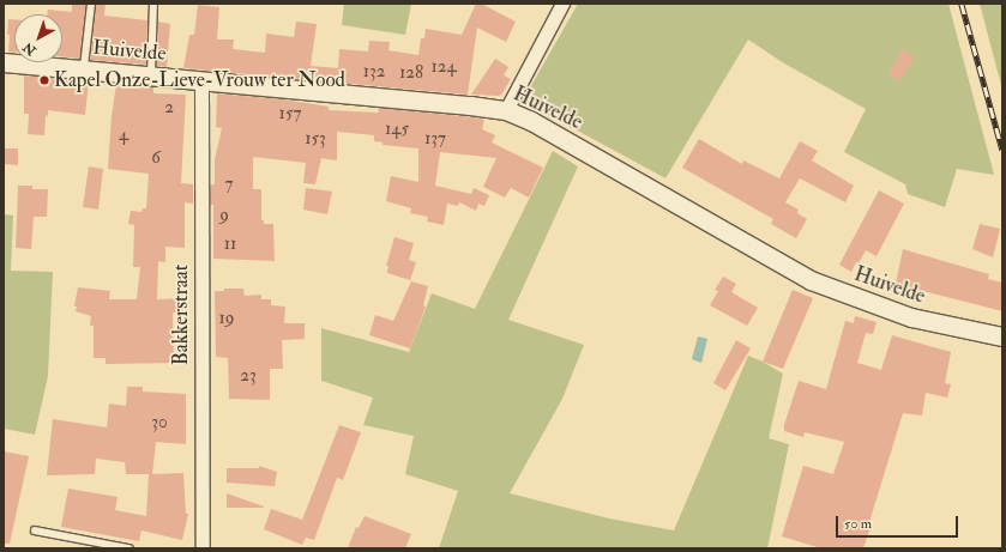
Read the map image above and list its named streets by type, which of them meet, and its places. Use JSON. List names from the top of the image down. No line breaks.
{"streets":{"street":["Huivelde","Bakkerstraat"]},"crossings":[["Huivelde","Bakkerstraat"]],"places":["Kapel Onze-Lieve-Vrouw ter Nood"],"house_numbers":["124","132","128","2","157","145","4","153","137","6","7","9","11","19","23","30"],"scale_bar":"50 m","north":"bottom left"}
